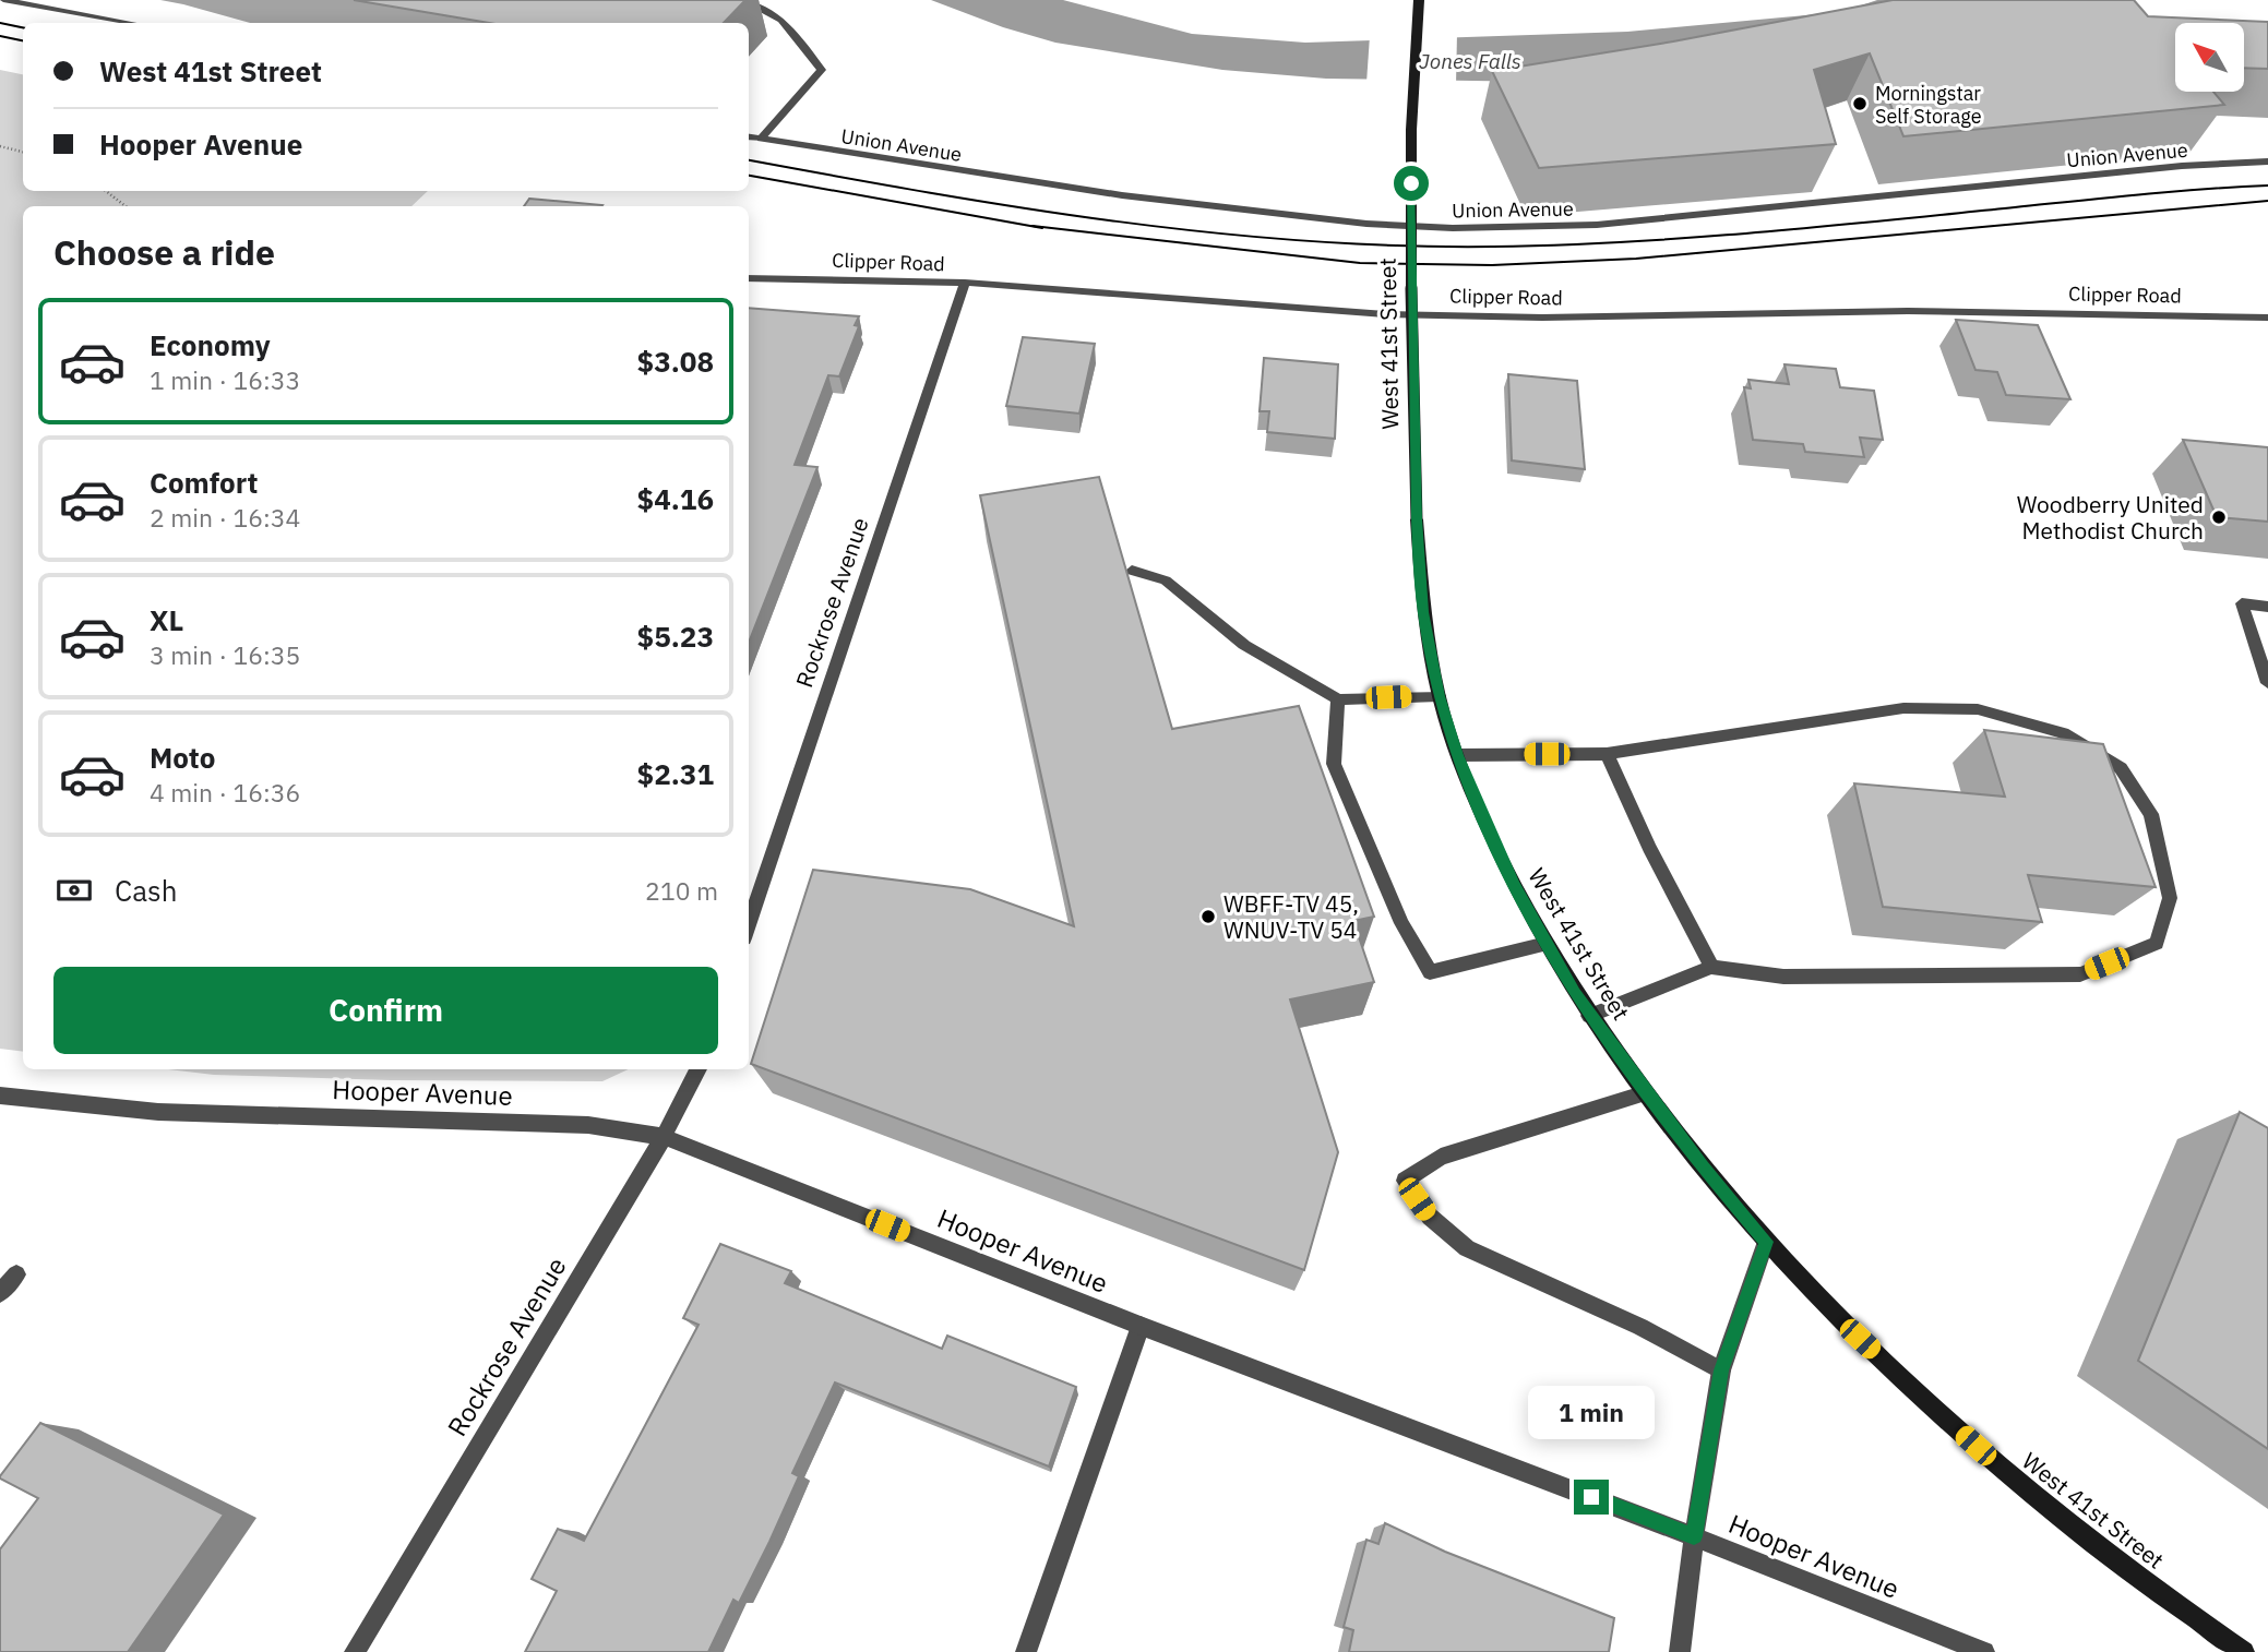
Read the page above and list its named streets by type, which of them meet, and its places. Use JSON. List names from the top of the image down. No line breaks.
{"streets":{"main road":["West 41st Street"],"street":["Union Avenue","Clipper Road","Rockrose Avenue","Hooper Avenue"]},"crossings":[["Clipper Road","Rockrose Avenue"],["Rockrose Avenue","Hooper Avenue"]],"water":["Jones Falls"],"places":["Morningstar Self Storage","Woodberry United Methodist Church","WBFF-TV 45, WNUV-TV 54"],"north":"top left","page":{"banner":["West 41st Street","Hooper Avenue"],"heading":"Choose a ride","list":[{"name":"Economy","note":"1 min · 16:33","value":"$3.08"},{"name":"Comfort","note":"2 min · 16:34","value":"$4.16"},{"name":"XL","note":"3 min · 16:35","value":"$5.23"},{"name":"Moto","note":"4 min · 16:36","value":"$2.31"}],"pay":["Cash","210 m"],"buttons":"Confirm","bubble":"1 min"}}
